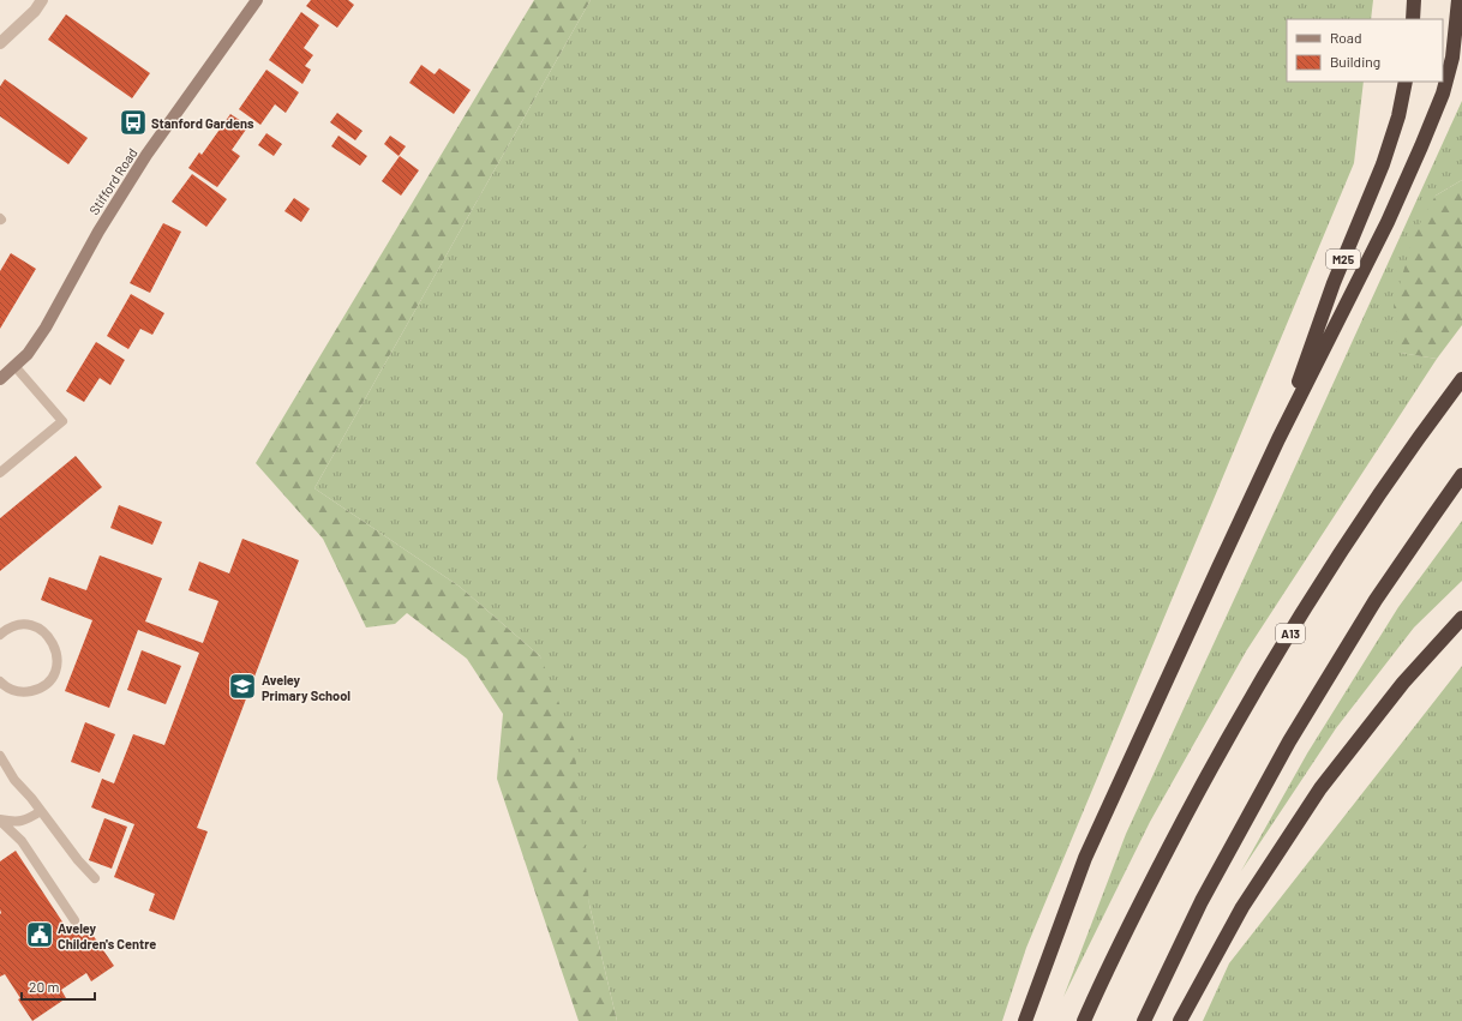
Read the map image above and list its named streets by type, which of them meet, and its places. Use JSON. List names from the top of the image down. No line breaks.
{"streets":{"highway":["M25","A13"],"street":["Stifford Road"]},"places":{"bus stop":["Stanford Gardens"],"school or university":["Aveley Primary School"],"public building":["Aveley Children's Centre"]},"legend":["Road","Building"],"scale_bar":"20 m"}
